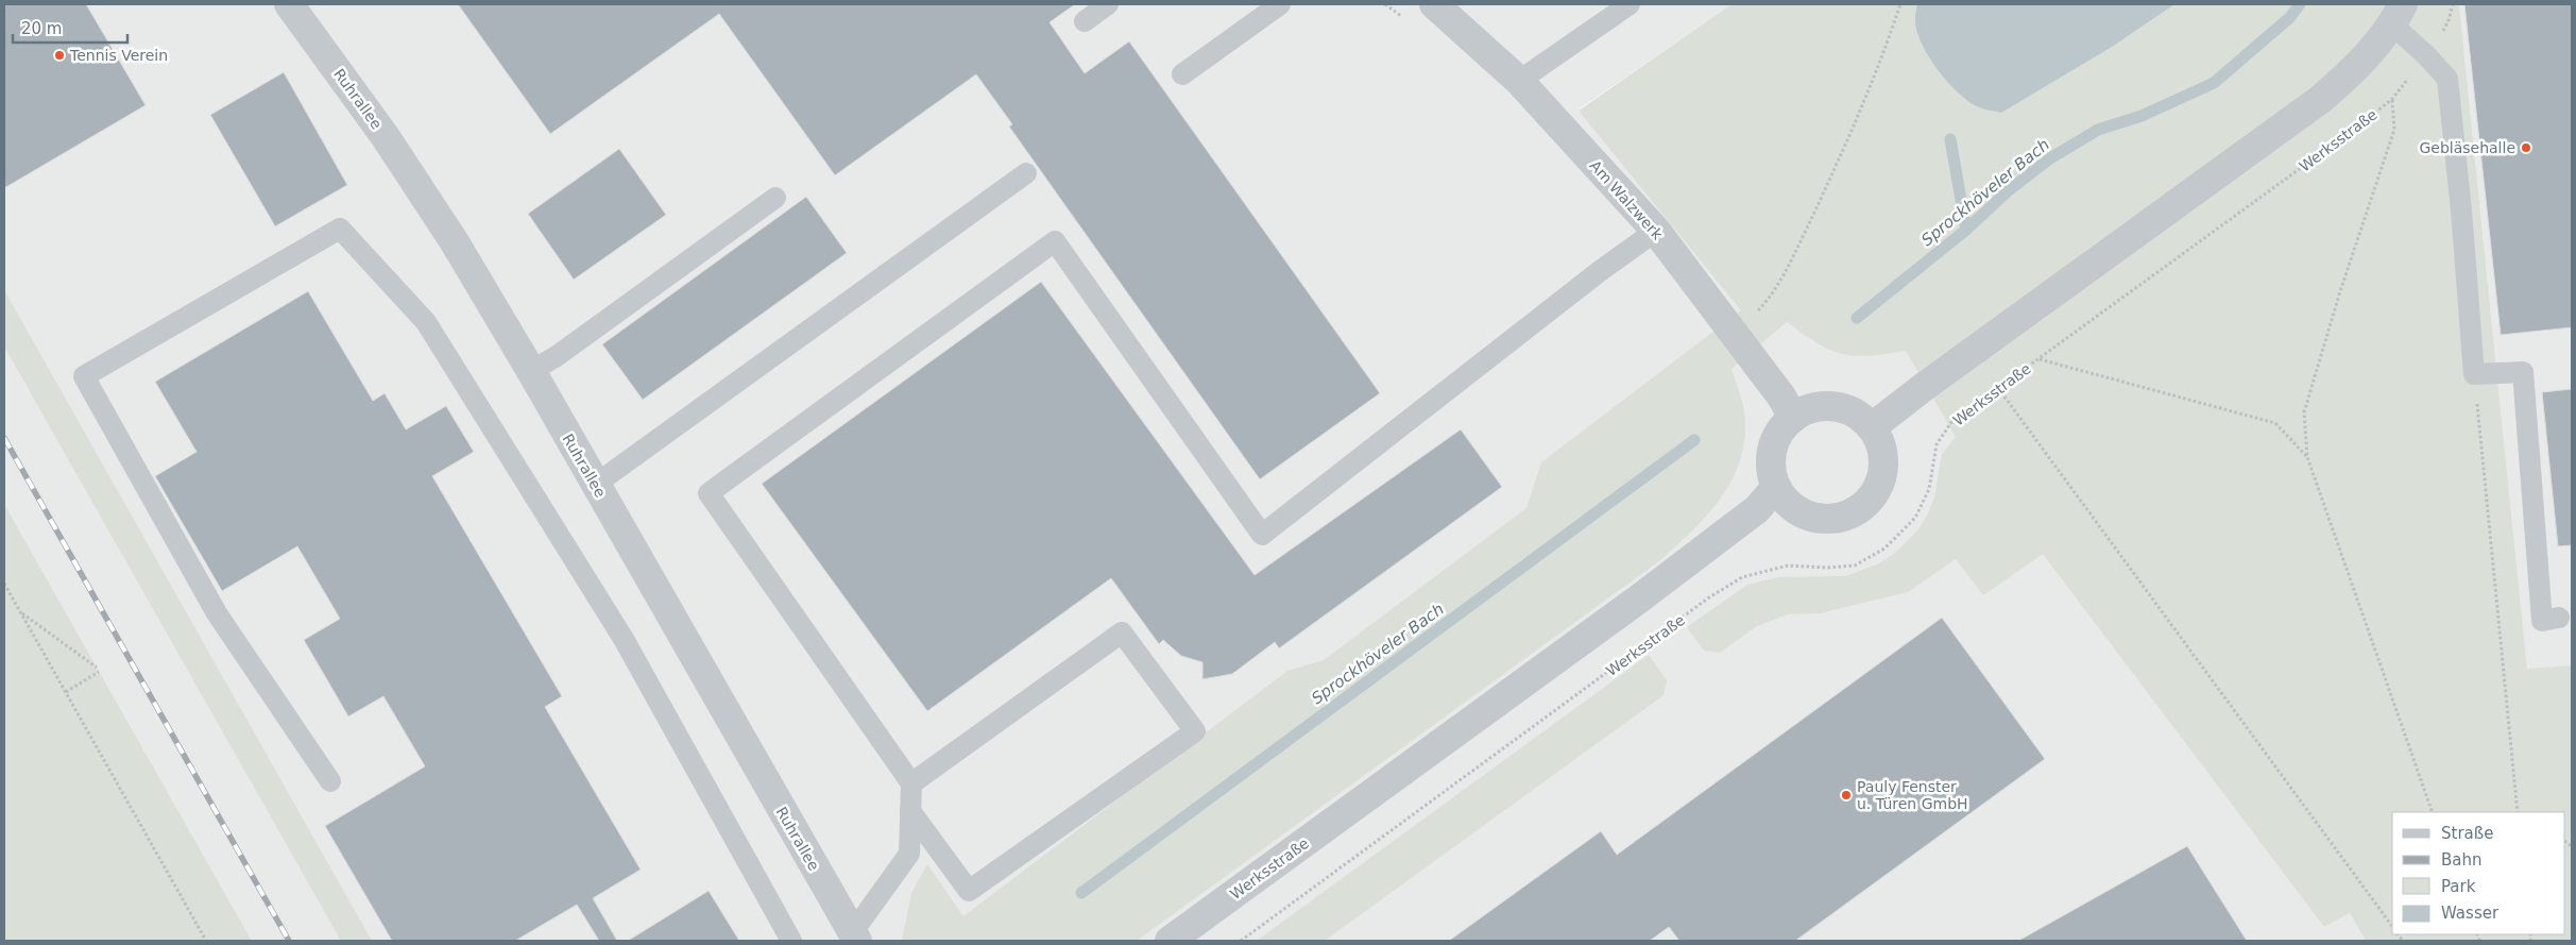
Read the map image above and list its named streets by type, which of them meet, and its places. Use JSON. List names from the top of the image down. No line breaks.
{"streets":{"street":["Ruhrallee","Werksstraße","Am Walzwerk"]},"crossings":[["Werksstraße","Am Walzwerk"]],"water":["Sprockhöveler Bach"],"places":["Tennis Verein","Gebläsehalle","Pauly Fenster u. Türen GmbH"],"legend":["Straße","Bahn","Park","Wasser"],"scale_bar":"20 m"}
